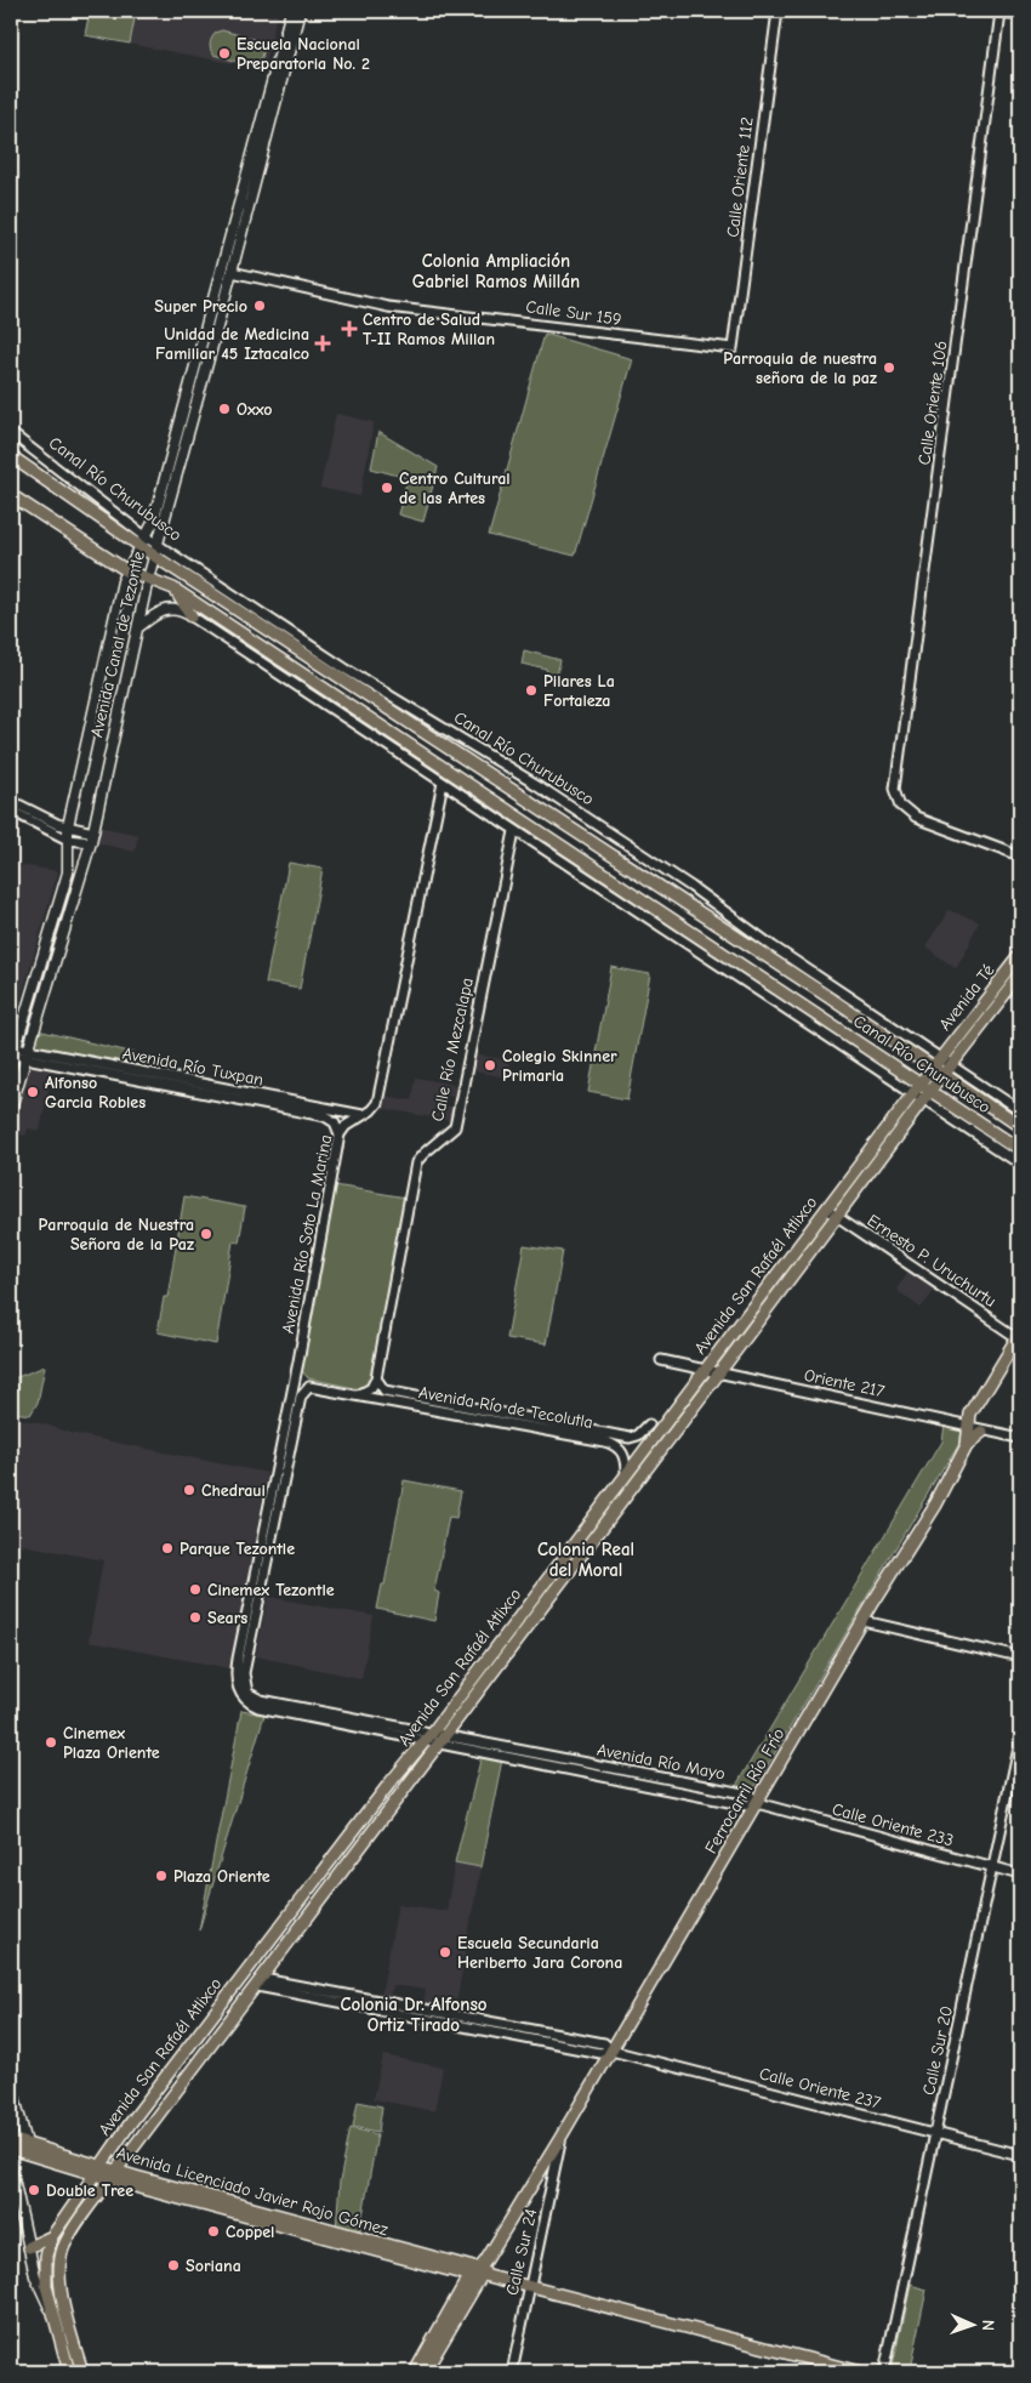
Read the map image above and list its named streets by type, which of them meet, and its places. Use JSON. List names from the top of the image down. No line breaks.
{"streets":{"main road":["Canal Río Churubusco","Avenida Canal de Tezontle","Avenida Té","Avenida San Rafaél Atlixco","Ferrocarril Río Frío","Avenida Licenciado Javier Rojo Gómez"],"street":["Calle Oriente 112","Calle Sur 159","Calle Oriente 106","Calle Río Mezcalapa","Avenida Río Tuxpan","Avenida Río Soto La Marina","Ernesto P. Uruchurtu","Oriente 217","Avenida Río de Tecolutla","Avenida Río Mayo","Calle Oriente 233","Calle Sur 20","Calle Oriente 237","Calle Sur 24"]},"crossings":[["Calle Oriente 112","Calle Sur 159"],["Calle Sur 159","Avenida Canal de Tezontle"],["Canal Río Churubusco","Avenida Canal de Tezontle"],["Canal Río Churubusco","Avenida Té"],["Canal Río Churubusco","Calle Río Mezcalapa"],["Canal Río Churubusco","Avenida Río Soto La Marina"],["Canal Río Churubusco","Avenida San Rafaél Atlixco"],["Avenida Canal de Tezontle","Avenida Río Tuxpan"],["Avenida Té","Avenida San Rafaél Atlixco"],["Calle Río Mezcalapa","Avenida Río de Tecolutla"],["Avenida Río Tuxpan","Avenida Río Soto La Marina"],["Avenida Río Soto La Marina","Avenida Río Mayo"],["Ernesto P. Uruchurtu","Avenida San Rafaél Atlixco"],["Ernesto P. Uruchurtu","Ferrocarril Río Frío"],["Avenida San Rafaél Atlixco","Oriente 217"],["Avenida San Rafaél Atlixco","Avenida Río de Tecolutla"],["Avenida San Rafaél Atlixco","Avenida Río Mayo"],["Avenida San Rafaél Atlixco","Calle Oriente 237"],["Avenida San Rafaél Atlixco","Avenida Licenciado Javier Rojo Gómez"],["Oriente 217","Ferrocarril Río Frío"],["Avenida Río Mayo","Ferrocarril Río Frío"],["Avenida Río Mayo","Calle Oriente 233"],["Ferrocarril Río Frío","Calle Oriente 233"],["Ferrocarril Río Frío","Calle Oriente 237"],["Ferrocarril Río Frío","Avenida Licenciado Javier Rojo Gómez"],["Ferrocarril Río Frío","Calle Sur 24"],["Calle Oriente 233","Calle Sur 20"],["Calle Sur 20","Calle Oriente 237"],["Avenida Licenciado Javier Rojo Gómez","Calle Sur 24"]],"districts":["Colonia Ampliación Gabriel Ramos Millán","Colonia Real del Moral","Colonia Dr. Alfonso Ortiz Tirado"],"places":{"other":["Escuela Nacional Preparatoria No. 2","Super Precio","Parroquia de nuestra señora de la paz","Oxxo","Centro Cultural de las Artes","Pilares La Fortaleza","Colegio Skinner Primaria","Alfonso Garcia Robles","Parroquia de Nuestra Señora de la Paz","Chedraui","Parque Tezontle","Cinemex Tezontle","Sears","Cinemex Plaza Oriente","Plaza Oriente","Escuela Secundaria Heriberto Jara Corona","Double Tree","Coppel","Soriana"],"health":["Centro de Salud T-II Ramos Millan","Unidad de Medicina Familiar 45 Iztacalco"]},"north":"right"}
